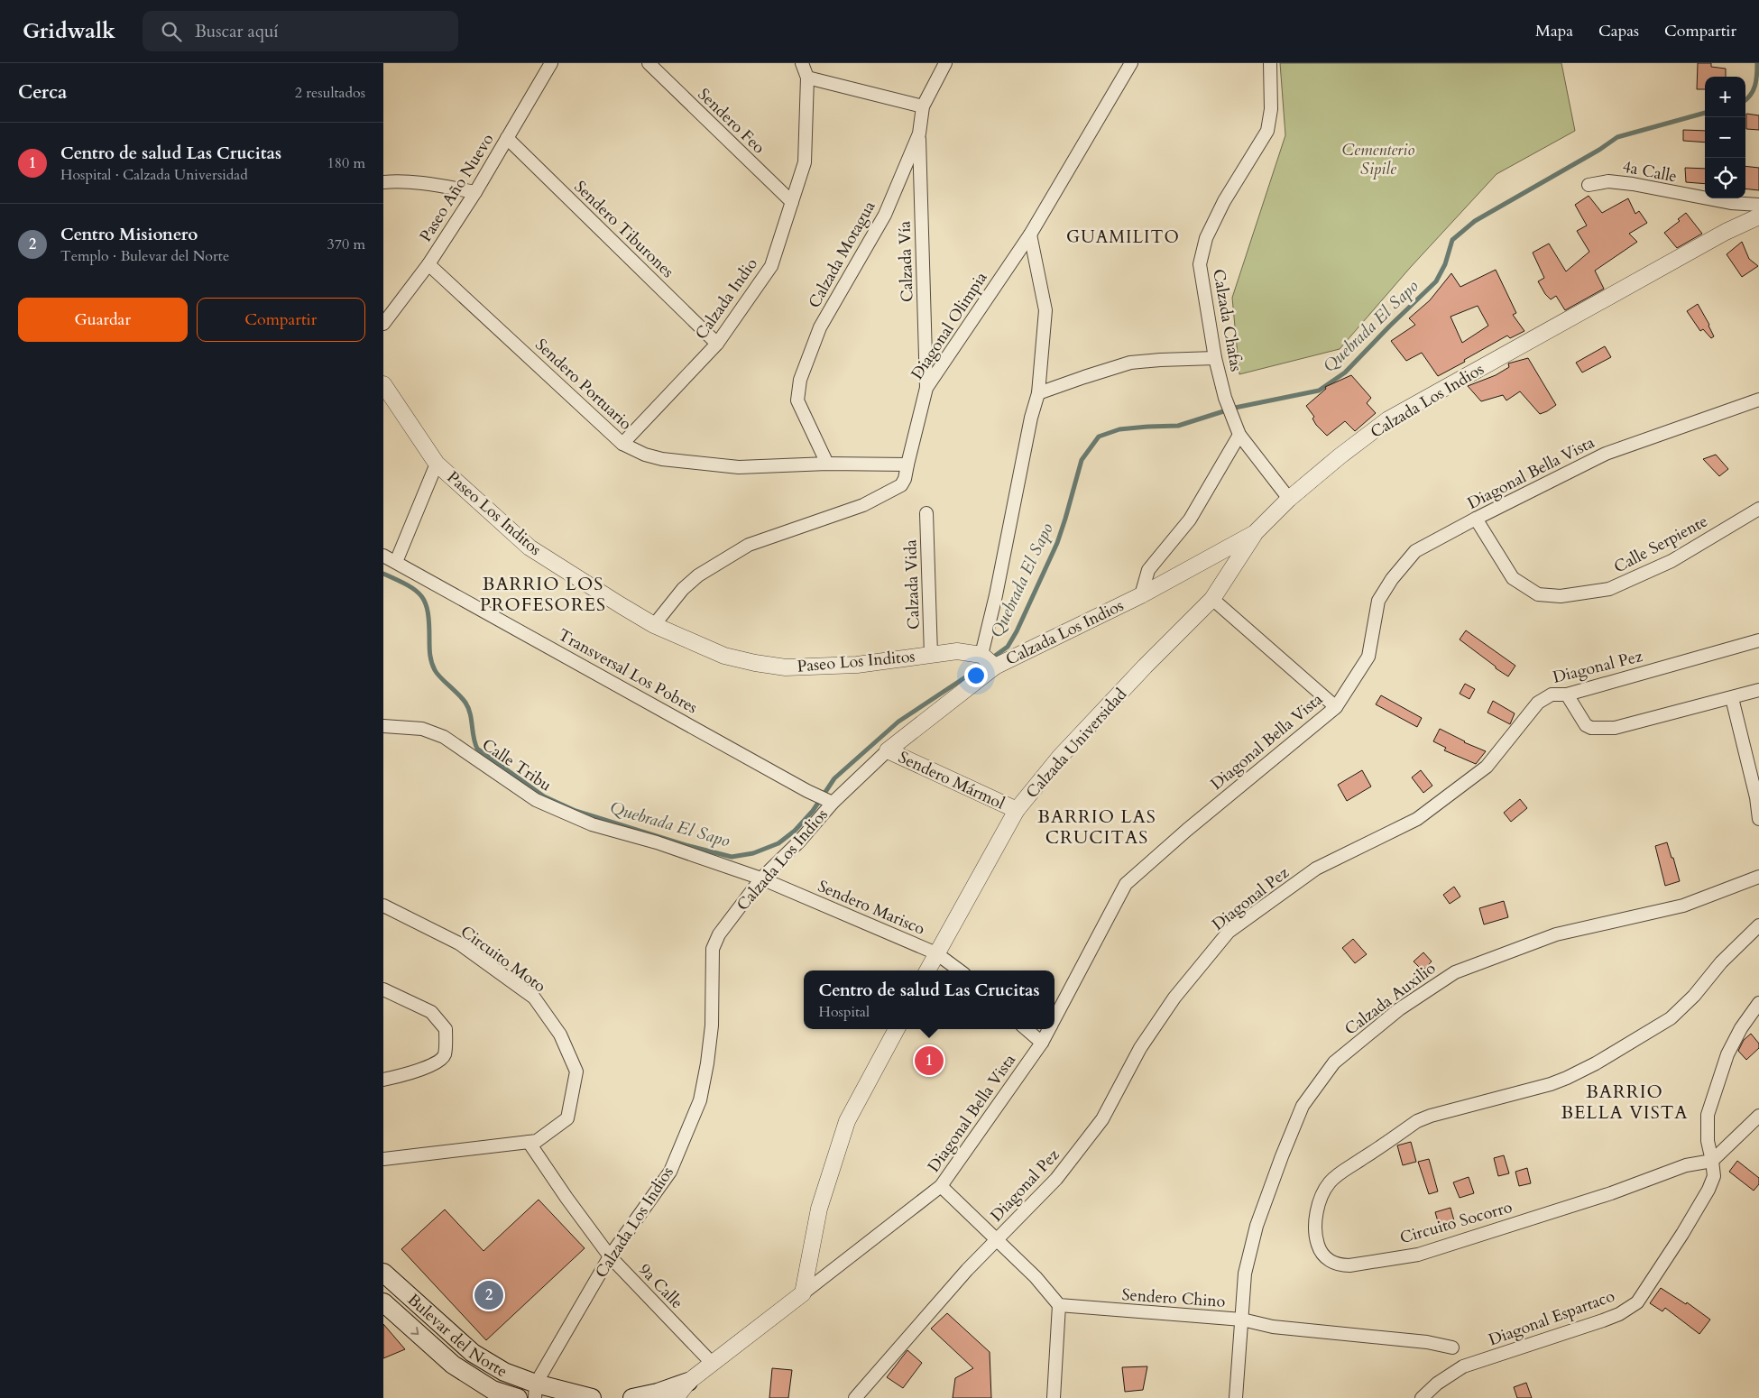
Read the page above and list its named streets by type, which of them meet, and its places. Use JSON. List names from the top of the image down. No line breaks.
{"streets":{"main road":["Bulevar del Norte"],"street":["Sendero Feo","4a Calle","Paseo Año Nuevo","Sendero Tiburones","Calzada Motagua","Calzada Vía","Calzada Indio","Calzada Chafas","Diagonal Olimpia","Sendero Portuario","Calzada Los Indios","Diagonal Bella Vista","Paseo Los Inditos","Calle Serpiente","Calzada Vida","Diagonal Pez","Transversal Los Pobres","Calzada Universidad","Calle Tribu","Sendero Mármol","Sendero Marisco","Circuito Moto","Calzada Auxilio","Circuito Socorro","9a Calle","Sendero Chino","Diagonal Espartaco"]},"crossings":[["Sendero Feo","Calzada Indio"],["Paseo Año Nuevo","Sendero Tiburones"],["Paseo Año Nuevo","Sendero Portuario"],["Sendero Tiburones","Calzada Indio"],["Calzada Motagua","Calzada Vía"],["Calzada Motagua","Sendero Portuario"],["Calzada Vía","Diagonal Olimpia"],["Calzada Indio","Sendero Portuario"],["Calzada Chafas","Calzada Los Indios"],["Diagonal Olimpia","Sendero Portuario"],["Diagonal Olimpia","Paseo Los Inditos"],["Calzada Los Indios","Transversal Los Pobres"],["Calzada Los Indios","Calzada Universidad"],["Calzada Los Indios","Calle Tribu"],["Calzada Los Indios","Sendero Mármol"],["Calzada Los Indios","Sendero Marisco"],["Calzada Los Indios","9a Calle"],["Calzada Los Indios","Bulevar del Norte"],["Diagonal Bella Vista","Calle Serpiente"],["Paseo Los Inditos","Calzada Vida"],["Calzada Universidad","Sendero Mármol"],["Calzada Universidad","Sendero Marisco"],["Calle Tribu","Sendero Marisco"],["Circuito Moto","9a Calle"],["Calzada Auxilio","Sendero Chino"],["Circuito Socorro","Diagonal Espartaco"]],"districts":["GUAMILITO","BARRIO LOS PROFESORES","BARRIO LAS CRUCITAS","BARRIO BELLA VISTA"],"water":["Quebrada El Sapo"],"parks":["Cementerio Sipile"],"page":{"header":"Gridwalk","search":"Buscar aquí","nav":["Mapa","Capas","Compartir"],"heading":["Cerca","2 resultados"],"map_buttons":["+","−"],"list":[{"mark":"1","name":"Centro de salud Las Crucitas","note":"Hospital · Calzada Universidad","value":"180 m"},{"mark":"2","name":"Centro Misionero","note":"Templo · Bulevar del Norte","value":"370 m"}],"buttons":["Guardar","Compartir"],"popup":["Centro de salud Las Crucitas","Hospital"],"pins":["1","2"]}}
